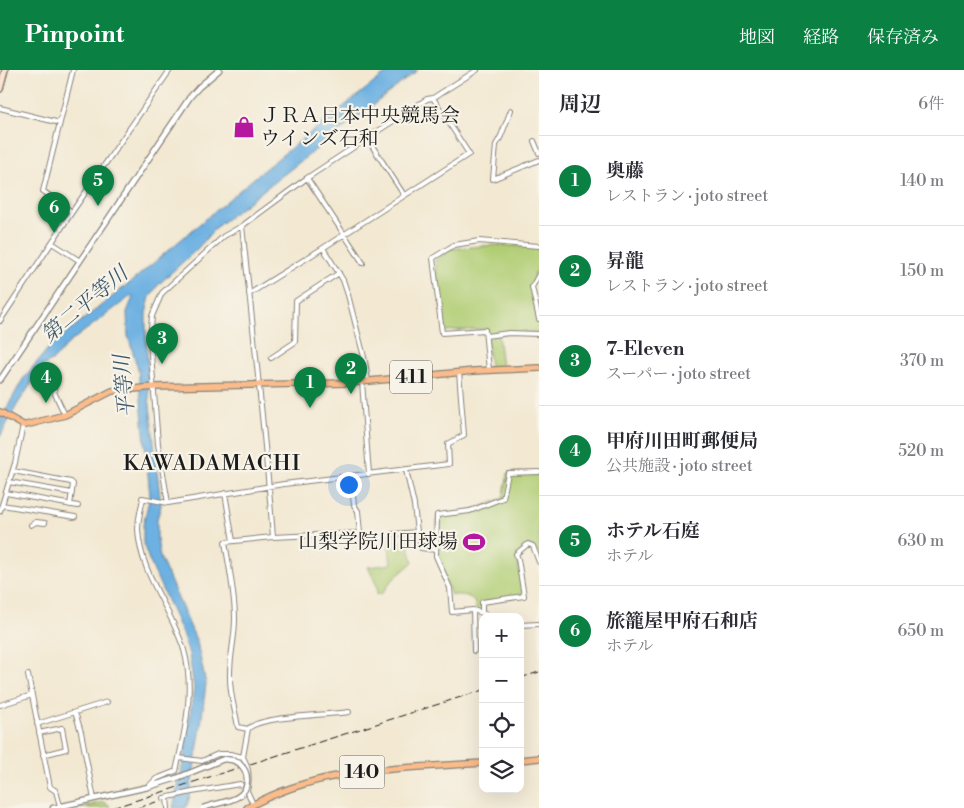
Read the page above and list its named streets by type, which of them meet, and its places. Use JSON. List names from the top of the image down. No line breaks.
{"streets":{"highway":["411","140"]},"districts":["KAWADAMACHI"],"water":["第二平等川","平等川"],"places":{"shop":["ＪＲＡ日本中央競馬会 ウインズ石和"],"sports":["山梨学院川田球場"]},"page":{"header":"Pinpoint","nav":["地図","経路","保存済み"],"heading":["周辺","6件"],"list":[{"mark":"1","name":"奥藤","note":"レストラン · joto street","value":"140 m"},{"mark":"2","name":"昇龍","note":"レストラン · joto street","value":"150 m"},{"mark":"3","name":"7-Eleven","note":"スーパー · joto street","value":"370 m"},{"mark":"4","name":"甲府川田町郵便局","note":"公共施設 · joto street","value":"520 m"},{"mark":"5","name":"ホテル石庭","note":"ホテル","value":"630 m"},{"mark":"6","name":"旅籠屋甲府石和店","note":"ホテル","value":"650 m"}],"pins":["5","6","3","2","4","1"],"map_buttons":["+","−"]}}
